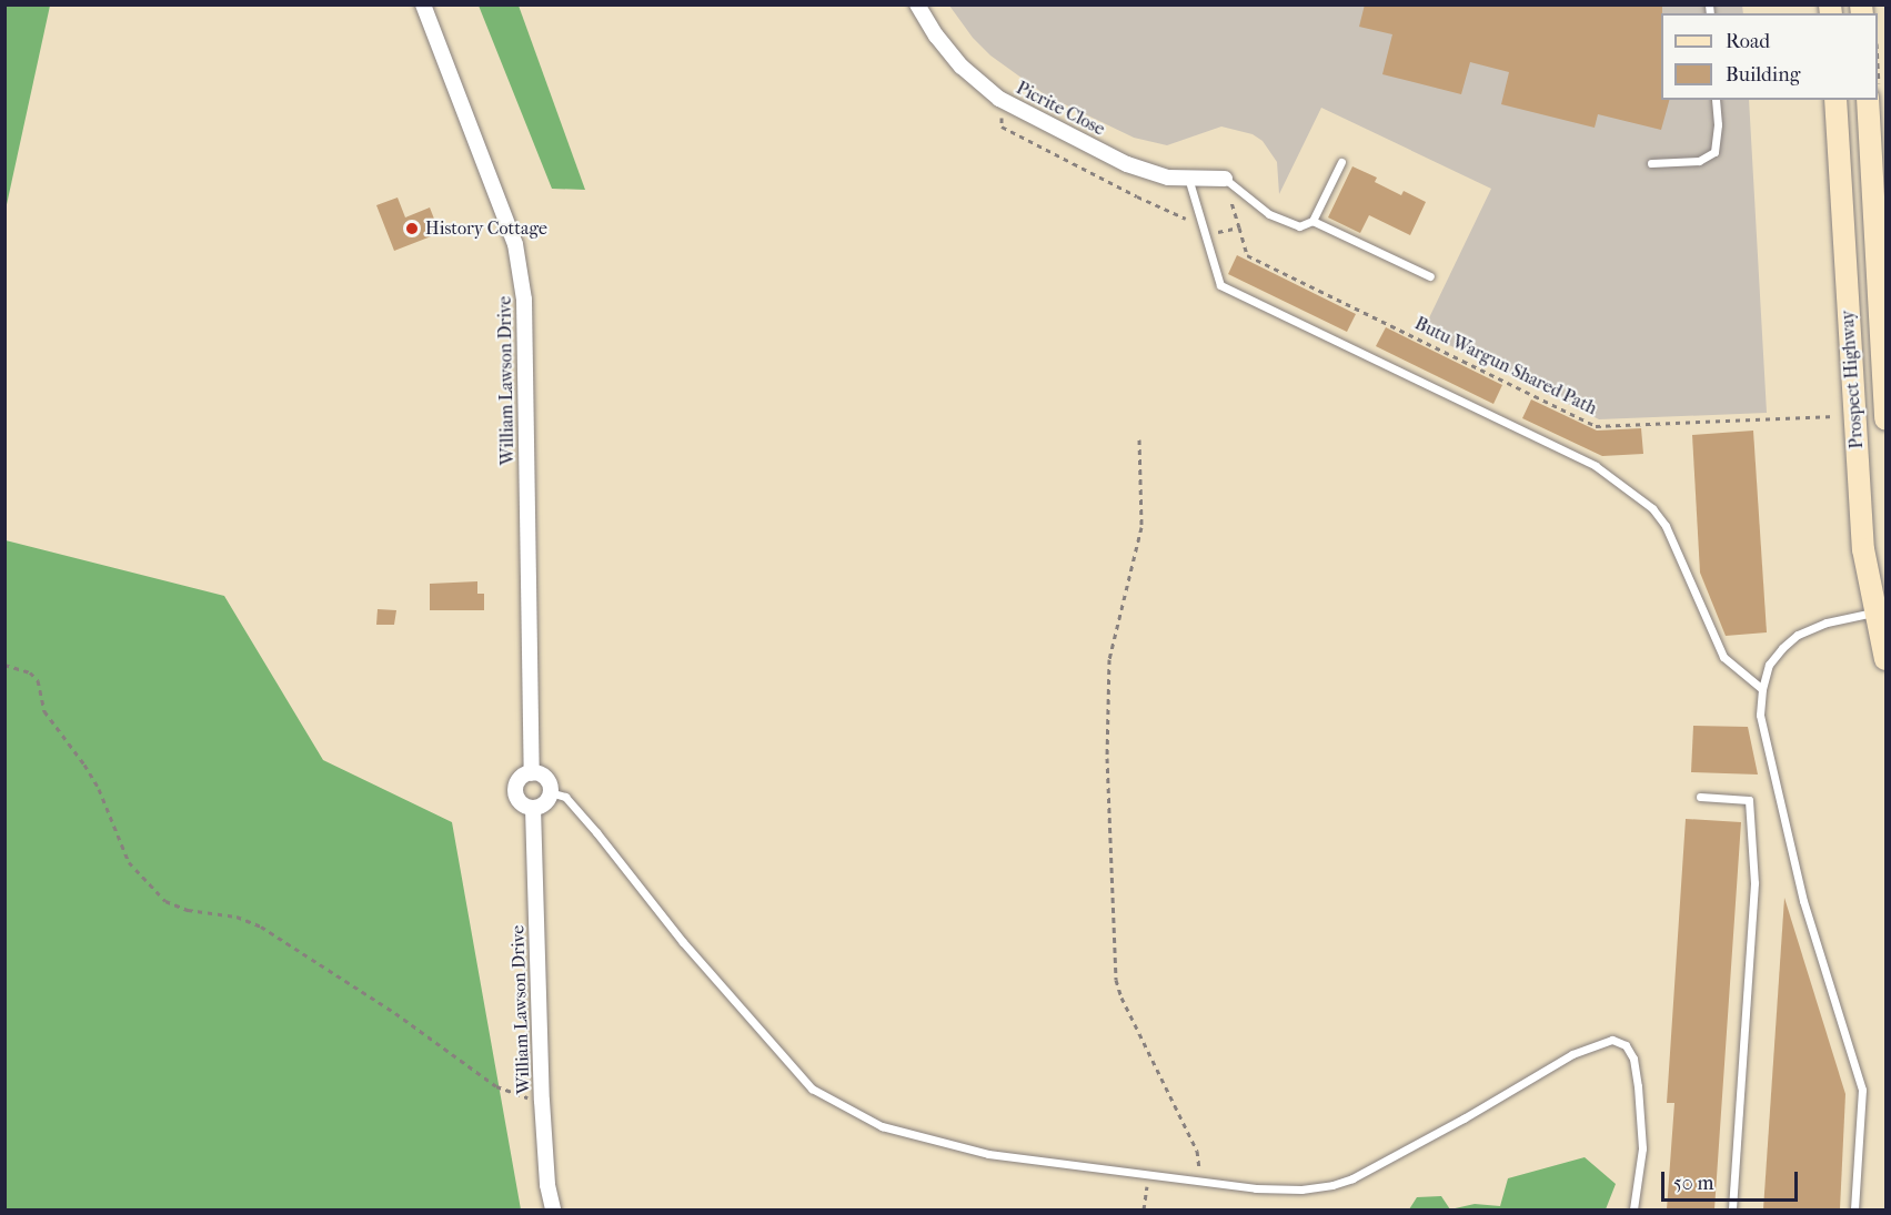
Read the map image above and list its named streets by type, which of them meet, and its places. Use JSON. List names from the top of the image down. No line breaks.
{"streets":{"main road":["Prospect Highway"],"street":["Picrite Close","William Lawson Drive"],"path":["Butu Wargun Shared Path"]},"places":["History Cottage"],"legend":["Road","Building"],"scale_bar":"50 m"}
